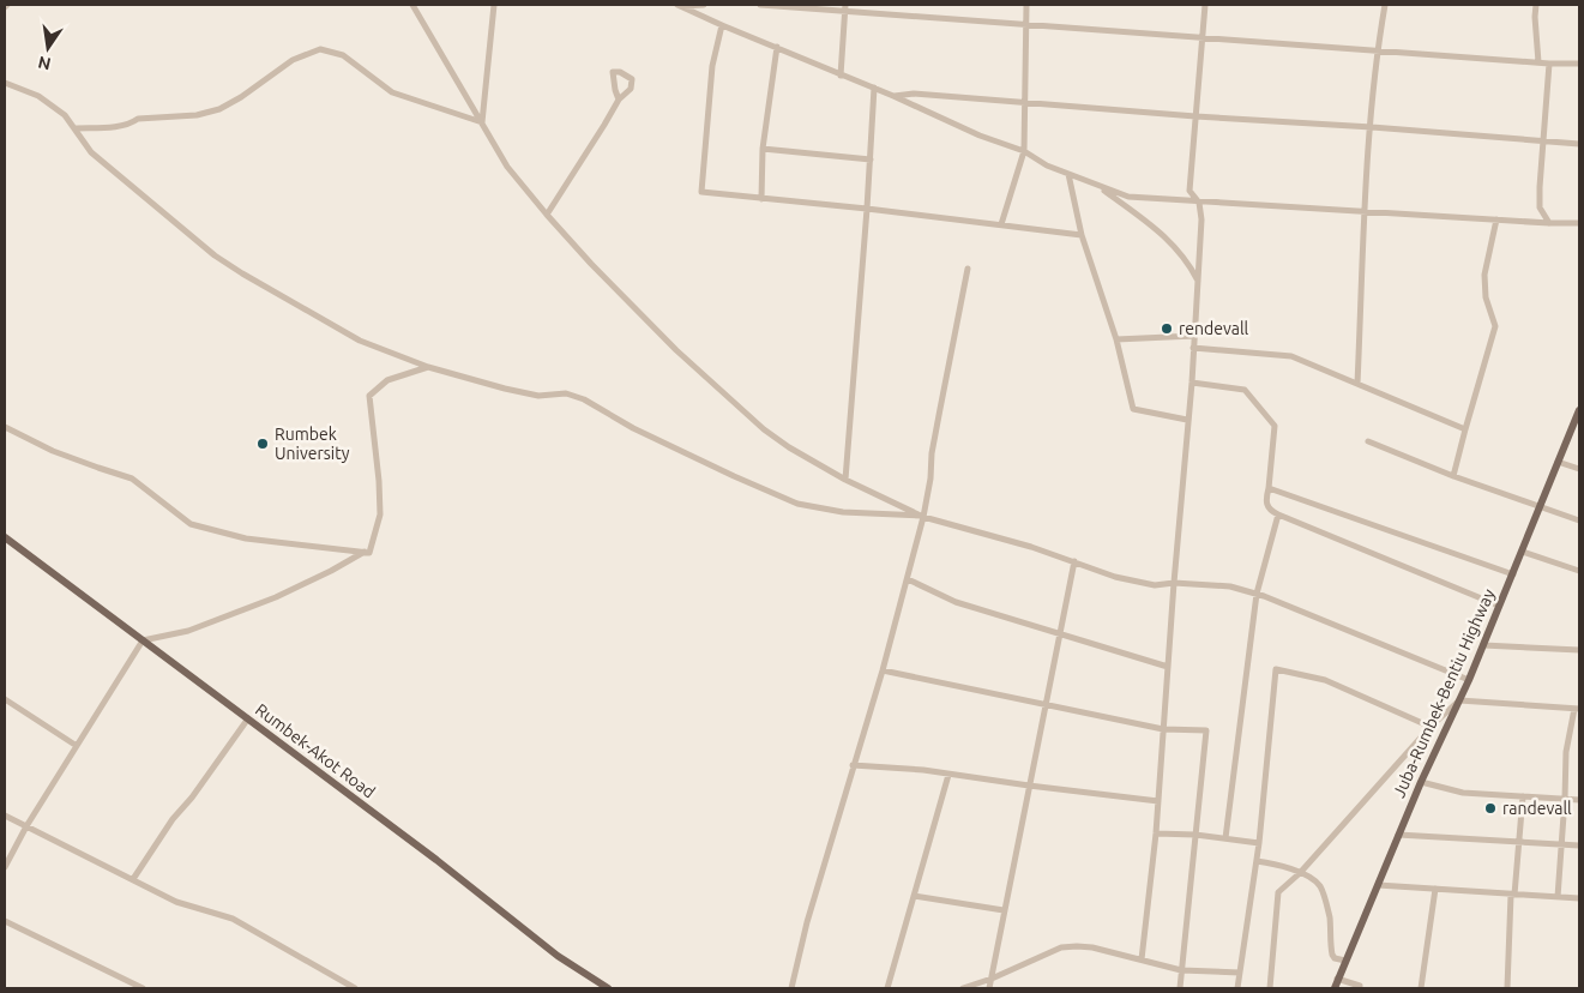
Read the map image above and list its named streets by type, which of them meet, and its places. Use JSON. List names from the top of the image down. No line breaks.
{"streets":{"main road":["Juba-Rumbek-Bentiu Highway","Rumbek-Akot Road"]},"places":["rendevall","Rumbek University","randevall"],"north":"bottom"}
